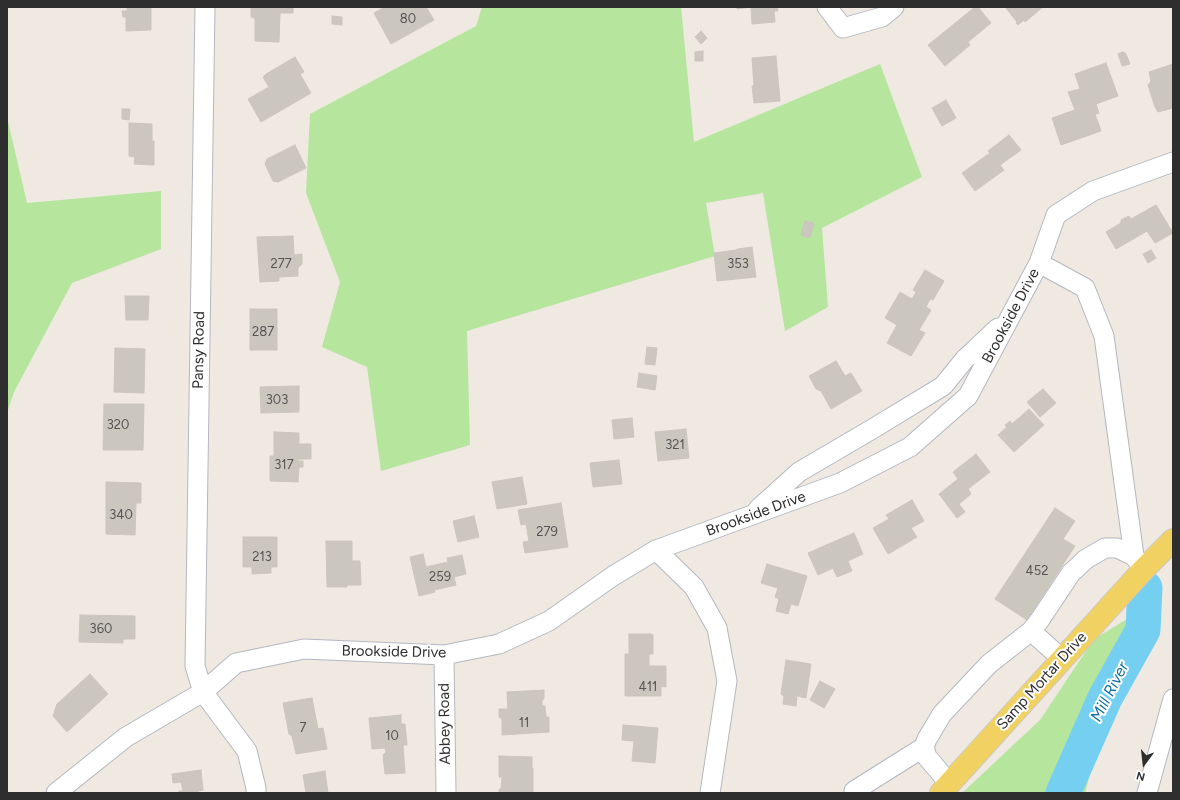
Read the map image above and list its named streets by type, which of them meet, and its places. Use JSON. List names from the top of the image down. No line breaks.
{"streets":{"main road":["Samp Mortar Drive"],"street":["Brookside Drive","Pansy Road","Abbey Road"]},"crossings":[["Brookside Drive","Pansy Road"],["Brookside Drive","Samp Mortar Drive"],["Brookside Drive","Abbey Road"]],"water":["Mill River"],"house_numbers":["80","277","353","287","303","320","321","317","340","279","213","452","259","360","411","11","7","10"],"north":"bottom"}
